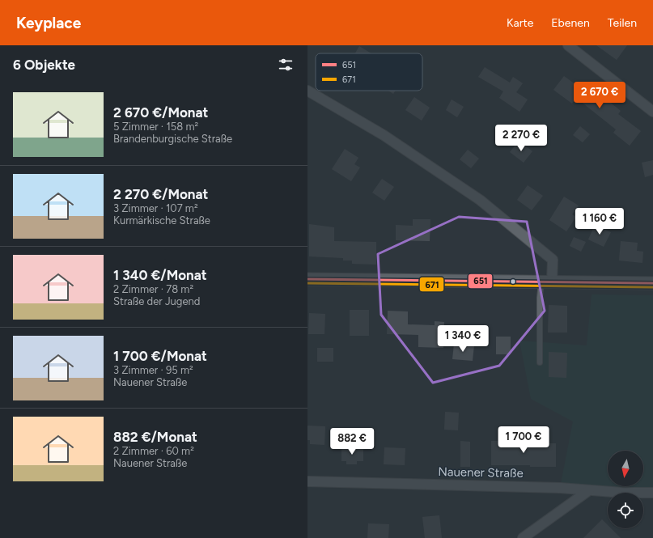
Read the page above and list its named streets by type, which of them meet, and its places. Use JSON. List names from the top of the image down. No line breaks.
{"streets":{"street":["Nauener Straße"]},"lines":["transit line 651","transit line 671"],"legend":["651","671"],"north":"bottom","page":{"header":"Keyplace","nav":["Karte","Ebenen","Teilen"],"heading":"6 Objekte","price":["2 670 €","2 270 €","1 160 €","1 340 €","1 700 €","882 €"],"list":[{"name":"2 670 €/Monat","note":"5 Zimmer · 158 m² · Brandenburgische Straße"},{"name":"2 270 €/Monat","note":"3 Zimmer · 107 m² · Kurmärkische Straße"},{"name":"1 340 €/Monat","note":"2 Zimmer · 78 m² · Straße der Jugend"},{"name":"1 700 €/Monat","note":"3 Zimmer · 95 m² · Nauener Straße"},{"name":"882 €/Monat","note":"2 Zimmer · 60 m² · Nauener Straße"}]}}
